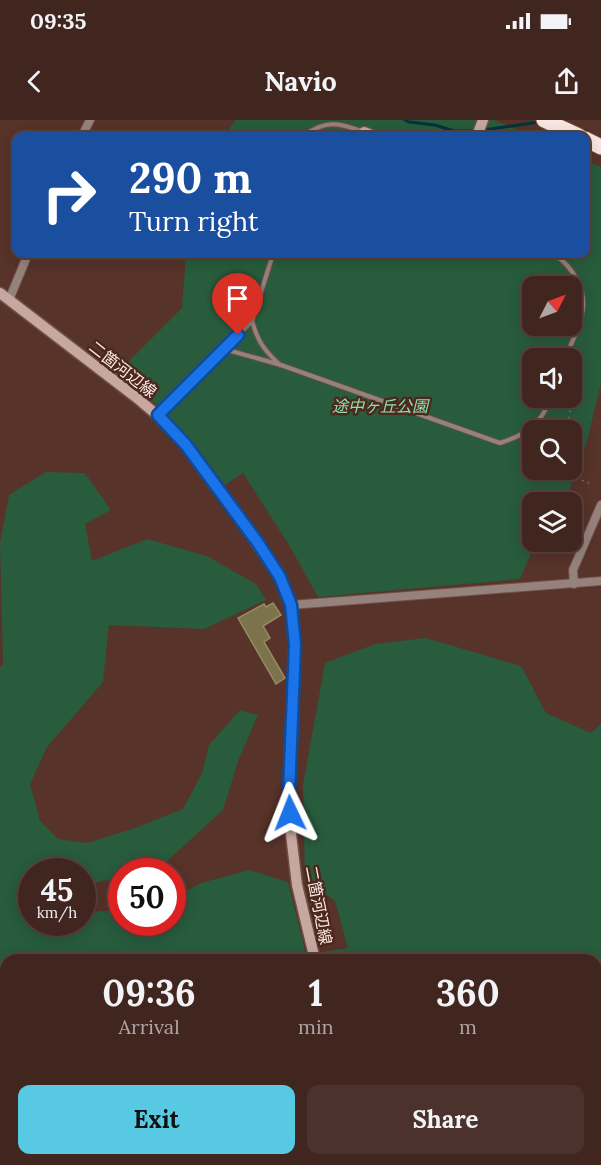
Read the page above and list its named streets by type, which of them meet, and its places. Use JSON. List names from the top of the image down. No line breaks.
{"streets":{"main road":["二箇河辺線"]},"parks":["途中ヶ丘公園"],"north":"top right","page":{"status":"09:35","header":"Navio","turn":["290 m","Turn right"],"speed":"45 km/h","limit":"50","eta":["09:36","Arrival","1","min","360","m"],"buttons":["Exit","Share"]}}
